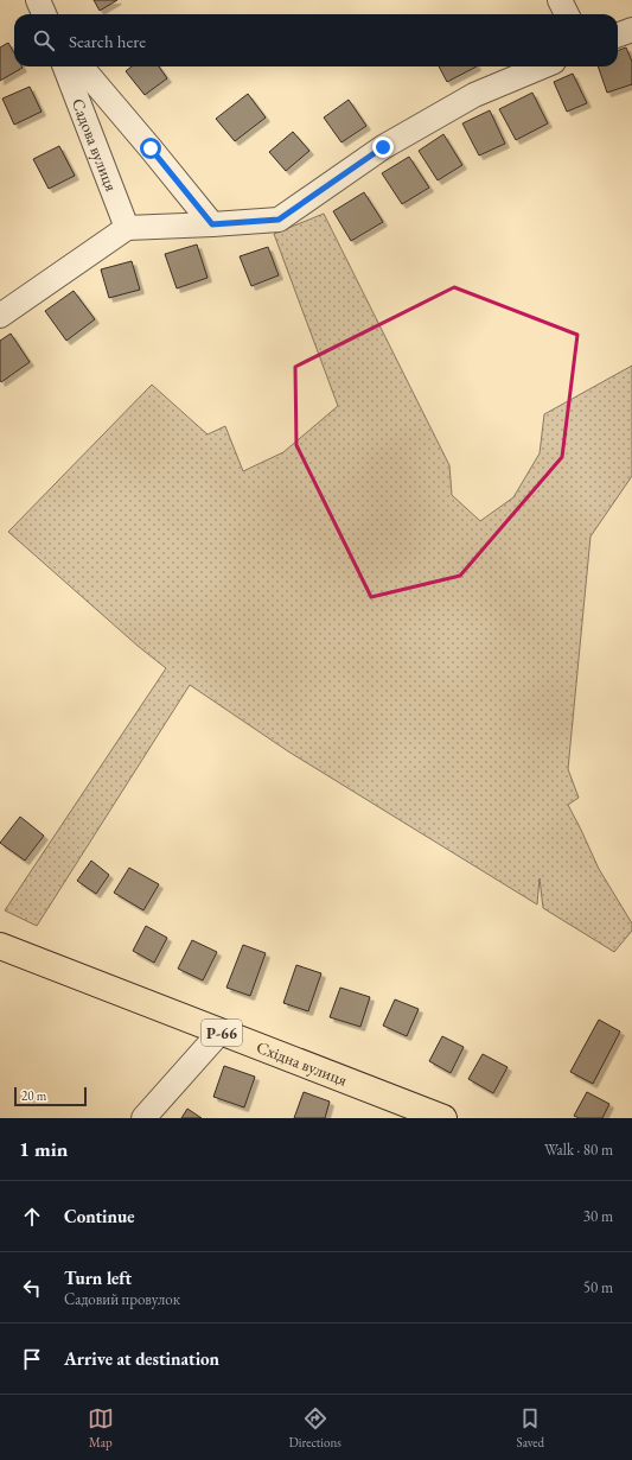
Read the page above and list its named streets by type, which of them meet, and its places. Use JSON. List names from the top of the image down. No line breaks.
{"streets":{"main road":["Р-66","Східна вулиця"],"street":["Садова вулиця"]},"scale_bar":"20 m","page":{"search":"Search here","scale":"20 m","heading":["1 min","Walk · 80 m"],"list":[["Continue","30 m"],["Turn left","Садовий провулок","50 m"],"Arrive at destination"],"nav":["Map","Directions","Saved"]}}
